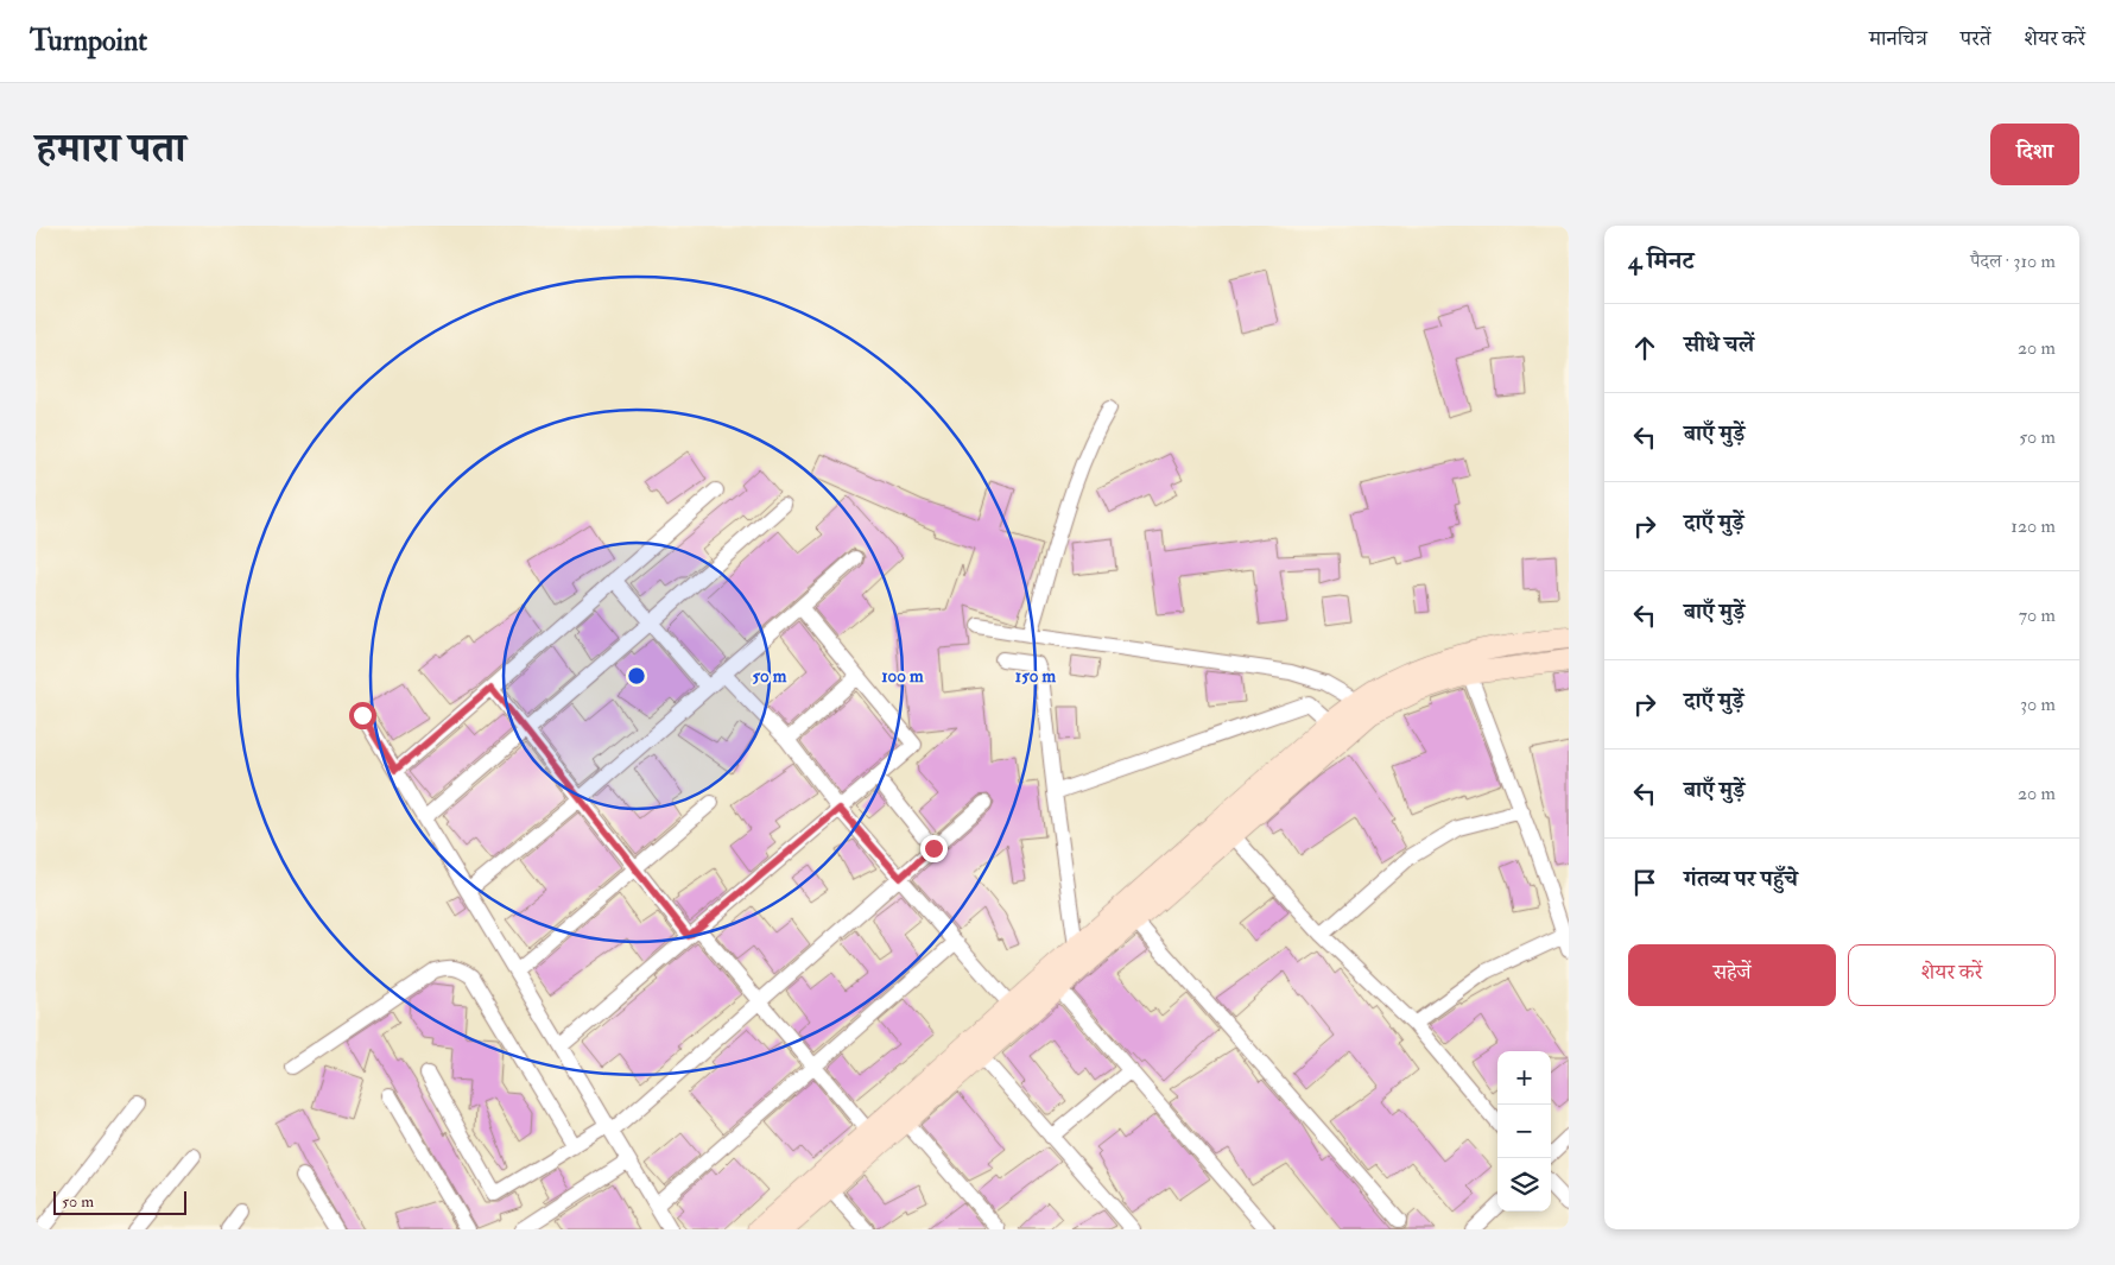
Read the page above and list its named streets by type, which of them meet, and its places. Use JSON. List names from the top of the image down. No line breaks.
{"scale_bar":"50 m","page":{"header":"Turnpoint","nav":["मानचित्र","परतें","शेयर करें"],"title":"हमारा पता","buttons":["दिशा",["सहेजें","शेयर करें"]],"heading":["4 मिनट","पैदल · 310 m"],"list":[["सीधे चलें","20 m"],["बाएँ मुड़ें","50 m"],["दाएँ मुड़ें","120 m"],["बाएँ मुड़ें","70 m"],["दाएँ मुड़ें","30 m"],["बाएँ मुड़ें","20 m"],"गंतव्य पर पहुँचे"],"map_buttons":["+","−"],"scale":"50 m"},"rings":["50 m","100 m","150 m"]}
